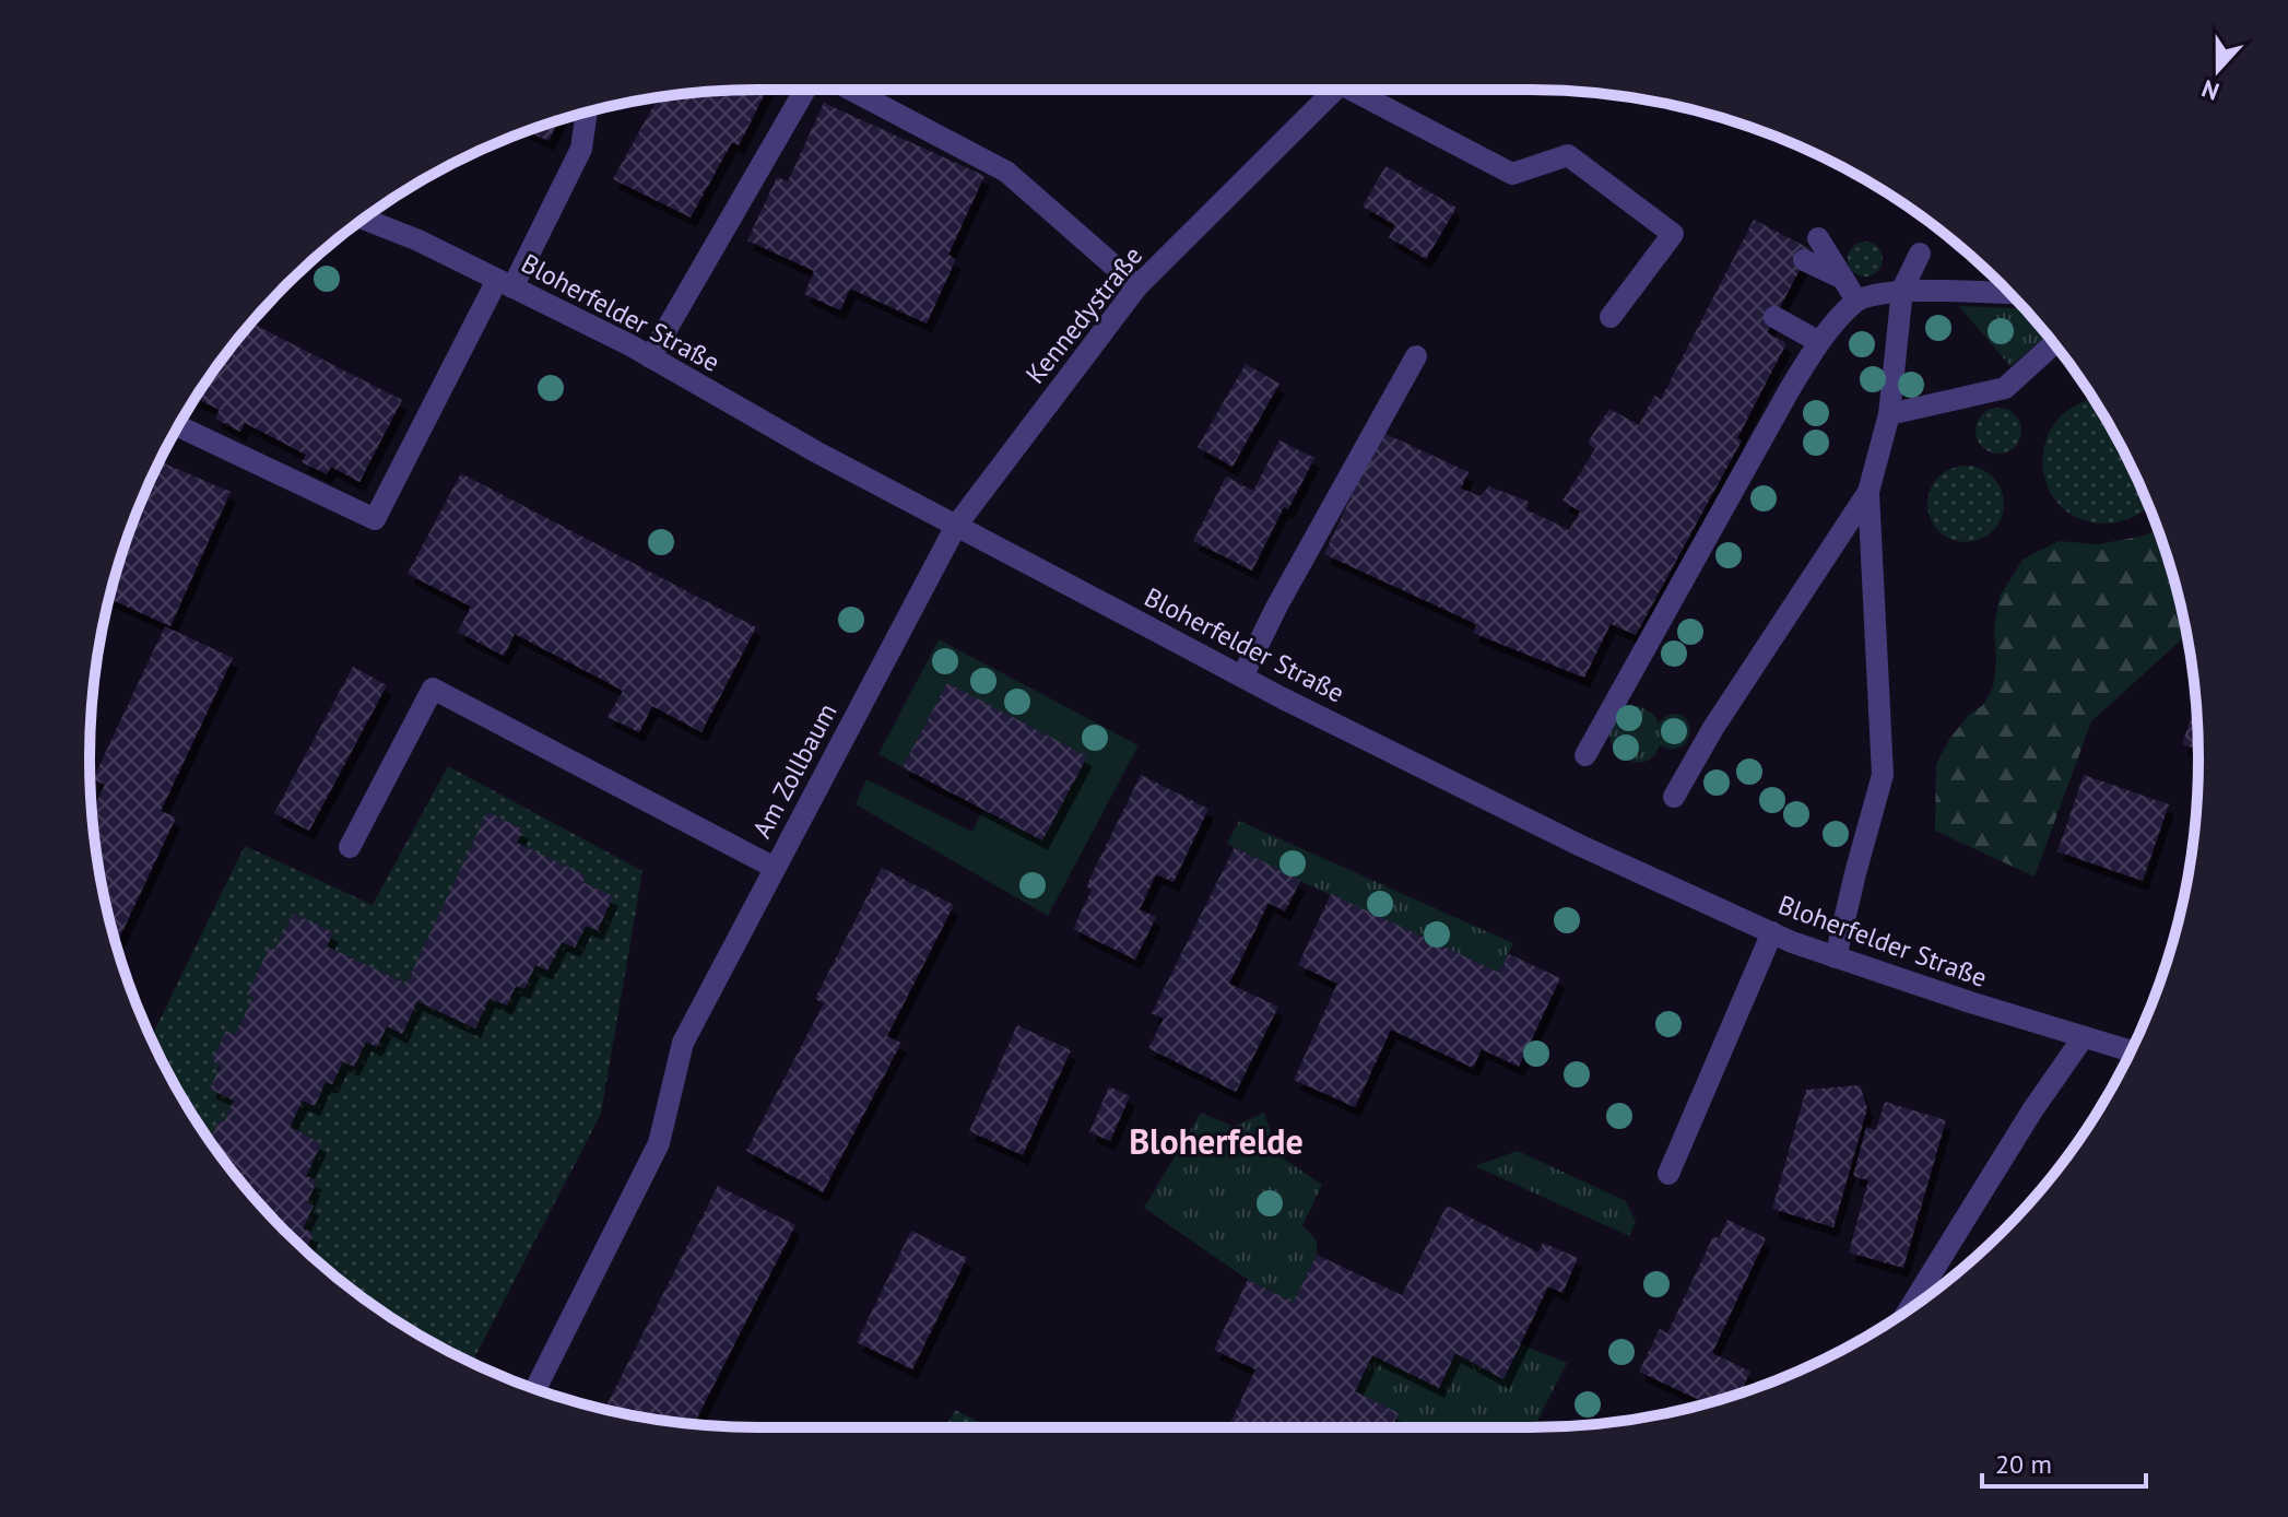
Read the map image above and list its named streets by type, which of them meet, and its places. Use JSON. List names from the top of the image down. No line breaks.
{"streets":{"street":["Bloherfelder Straße","Kennedystraße","Am Zollbaum"]},"crossings":[["Bloherfelder Straße","Kennedystraße"],["Bloherfelder Straße","Am Zollbaum"],["Kennedystraße","Am Zollbaum"]],"districts":["Bloherfelde"],"scale_bar":"20 m","north":"bottom"}
